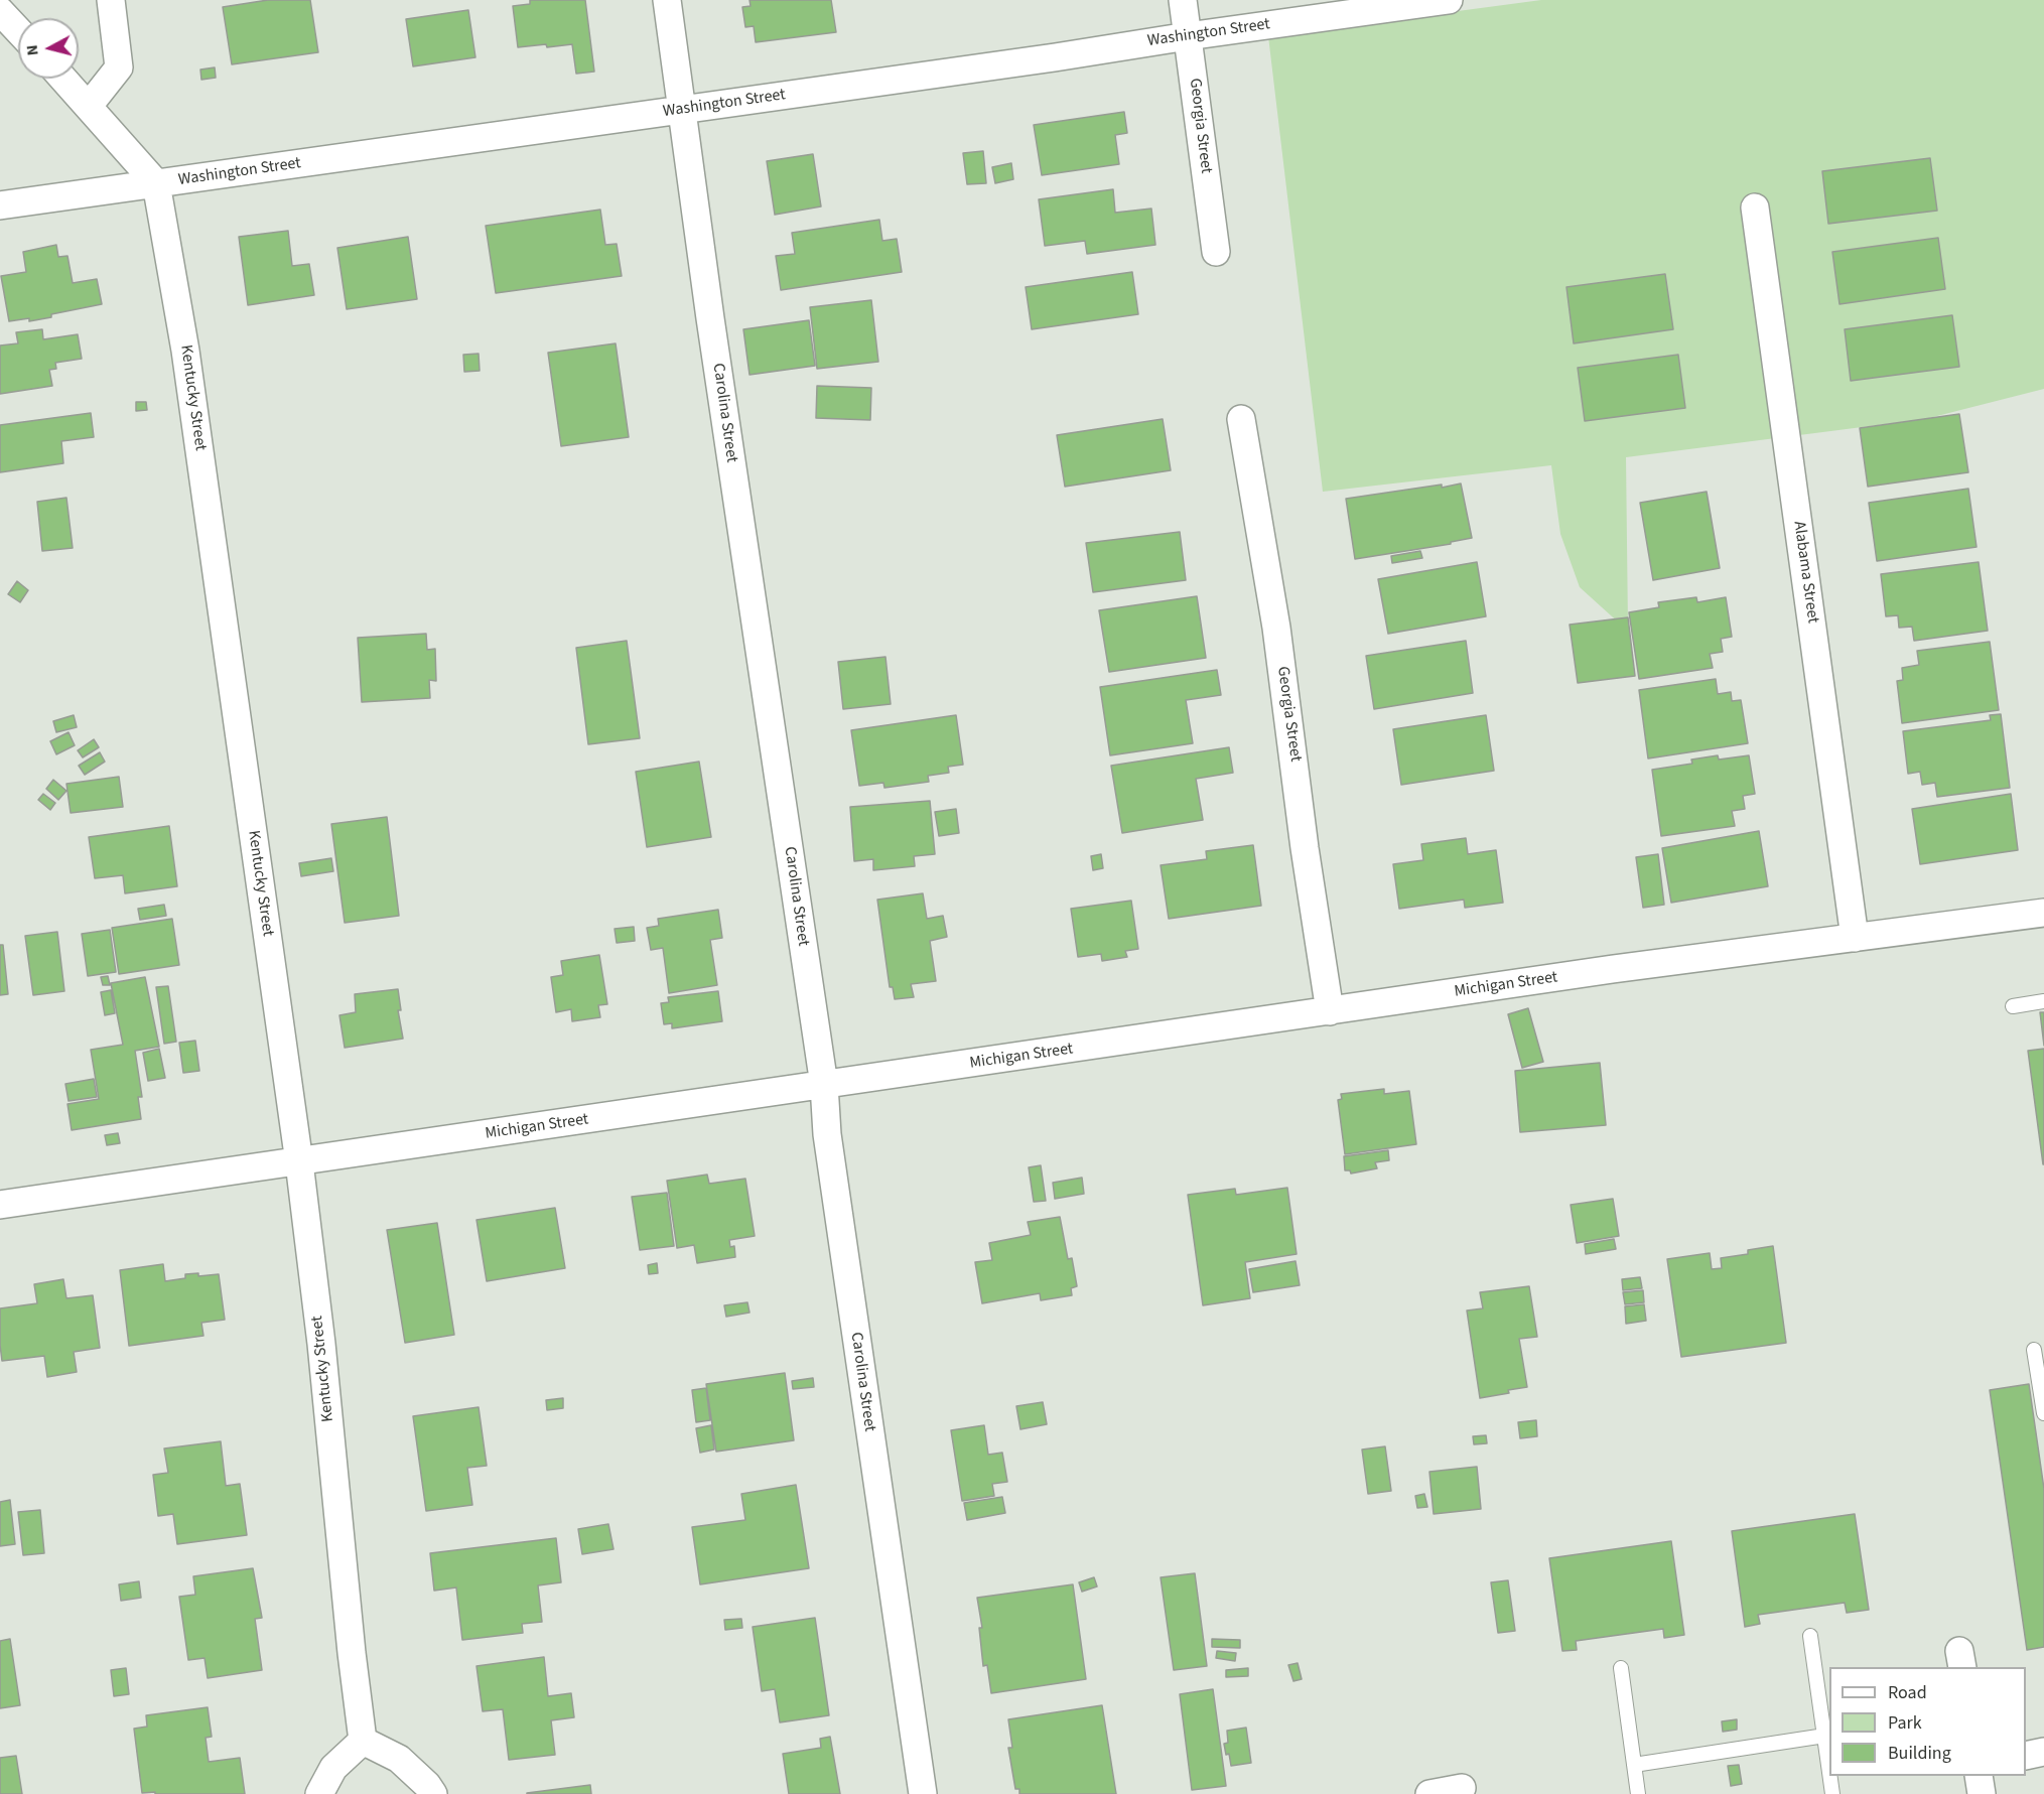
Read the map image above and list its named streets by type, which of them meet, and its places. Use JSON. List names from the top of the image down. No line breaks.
{"streets":{"street":["Washington Street","Georgia Street","Kentucky Street","Carolina Street","Alabama Street","Michigan Street"]},"crossings":[["Washington Street","Georgia Street"],["Washington Street","Kentucky Street"],["Washington Street","Carolina Street"],["Georgia Street","Michigan Street"],["Kentucky Street","Michigan Street"],["Carolina Street","Michigan Street"],["Alabama Street","Michigan Street"]],"legend":["Road","Park","Building"],"north":"left"}
